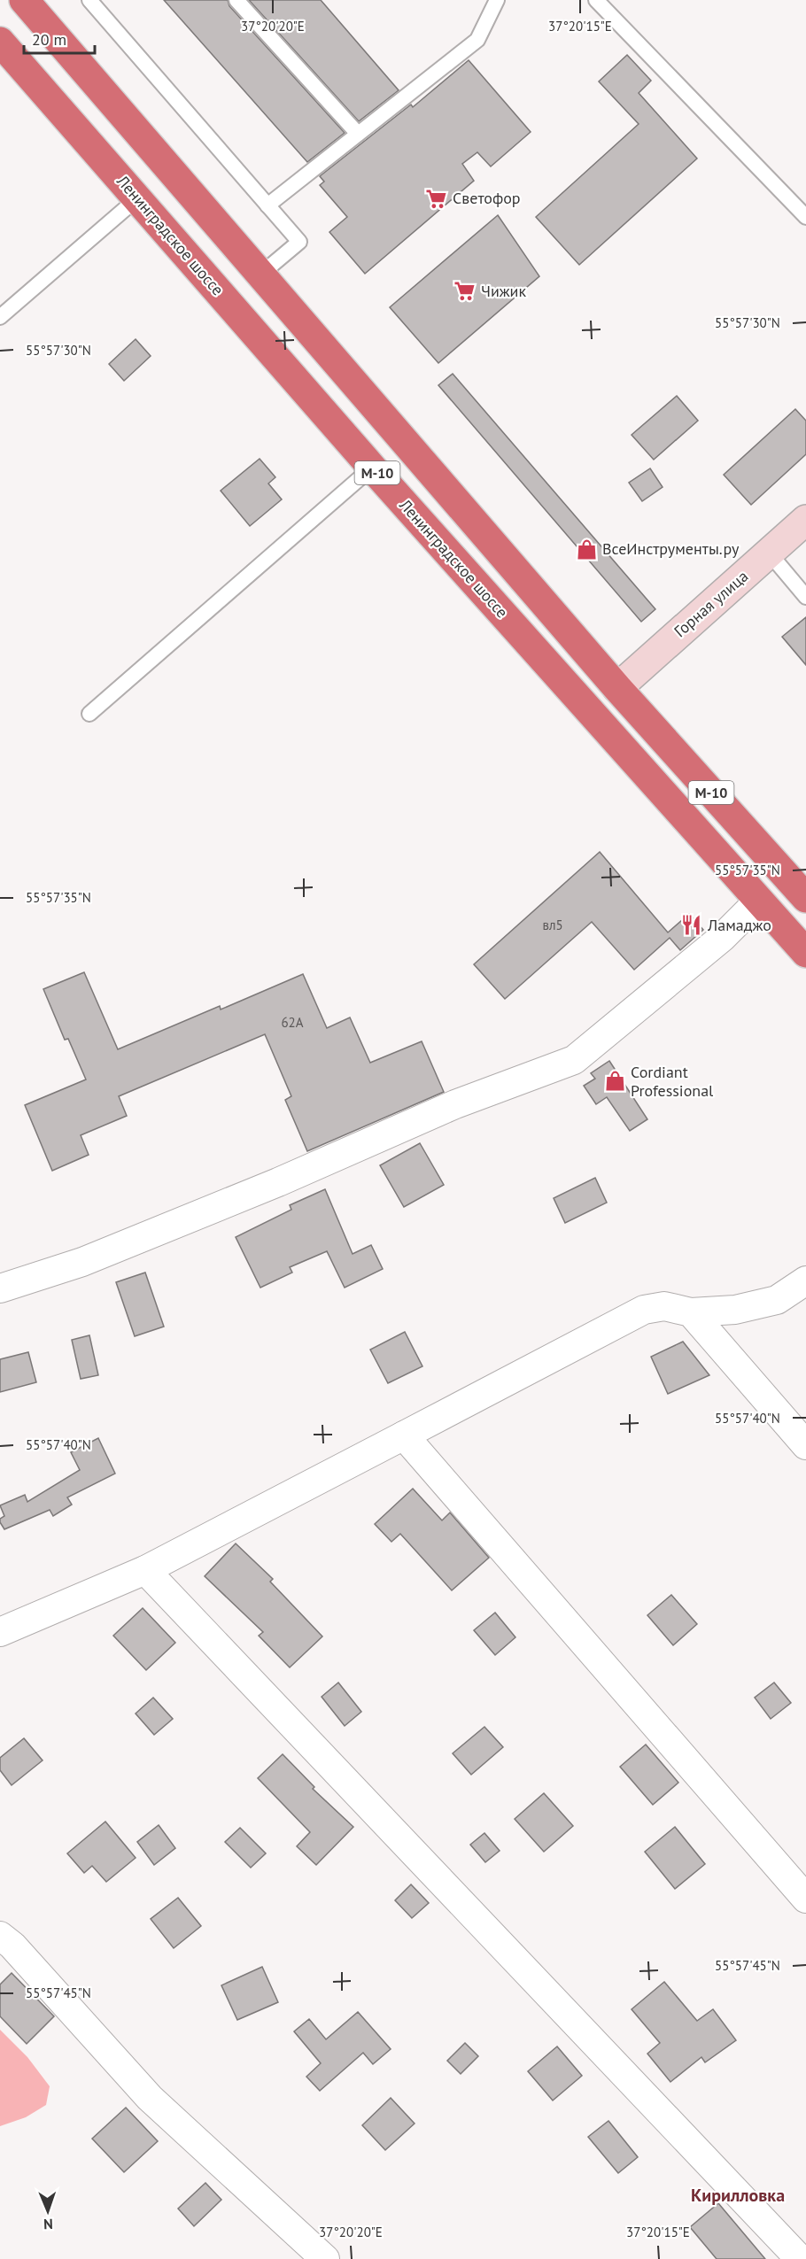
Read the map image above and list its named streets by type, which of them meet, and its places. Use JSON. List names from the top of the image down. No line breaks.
{"streets":{"highway":["Ленинградское шоссе","М-10"],"street":["Горная улица"]},"crossings":[["М-10","Горная улица"]],"districts":["Кирилловка"],"places":{"supermarket":["Светофор","Чижик"],"shop":["ВсеИнструменты.ру","Cordiant Professional"],"restaurant":["Ламаджо"]},"house_numbers":["вл5","62А"],"scale_bar":"20 m","north":"bottom","coordinates":["37°20'20\"E","37°20'15\"E","55°57'30\"N","55°57'35\"N","55°57'40\"N","55°57'45\"N"]}
